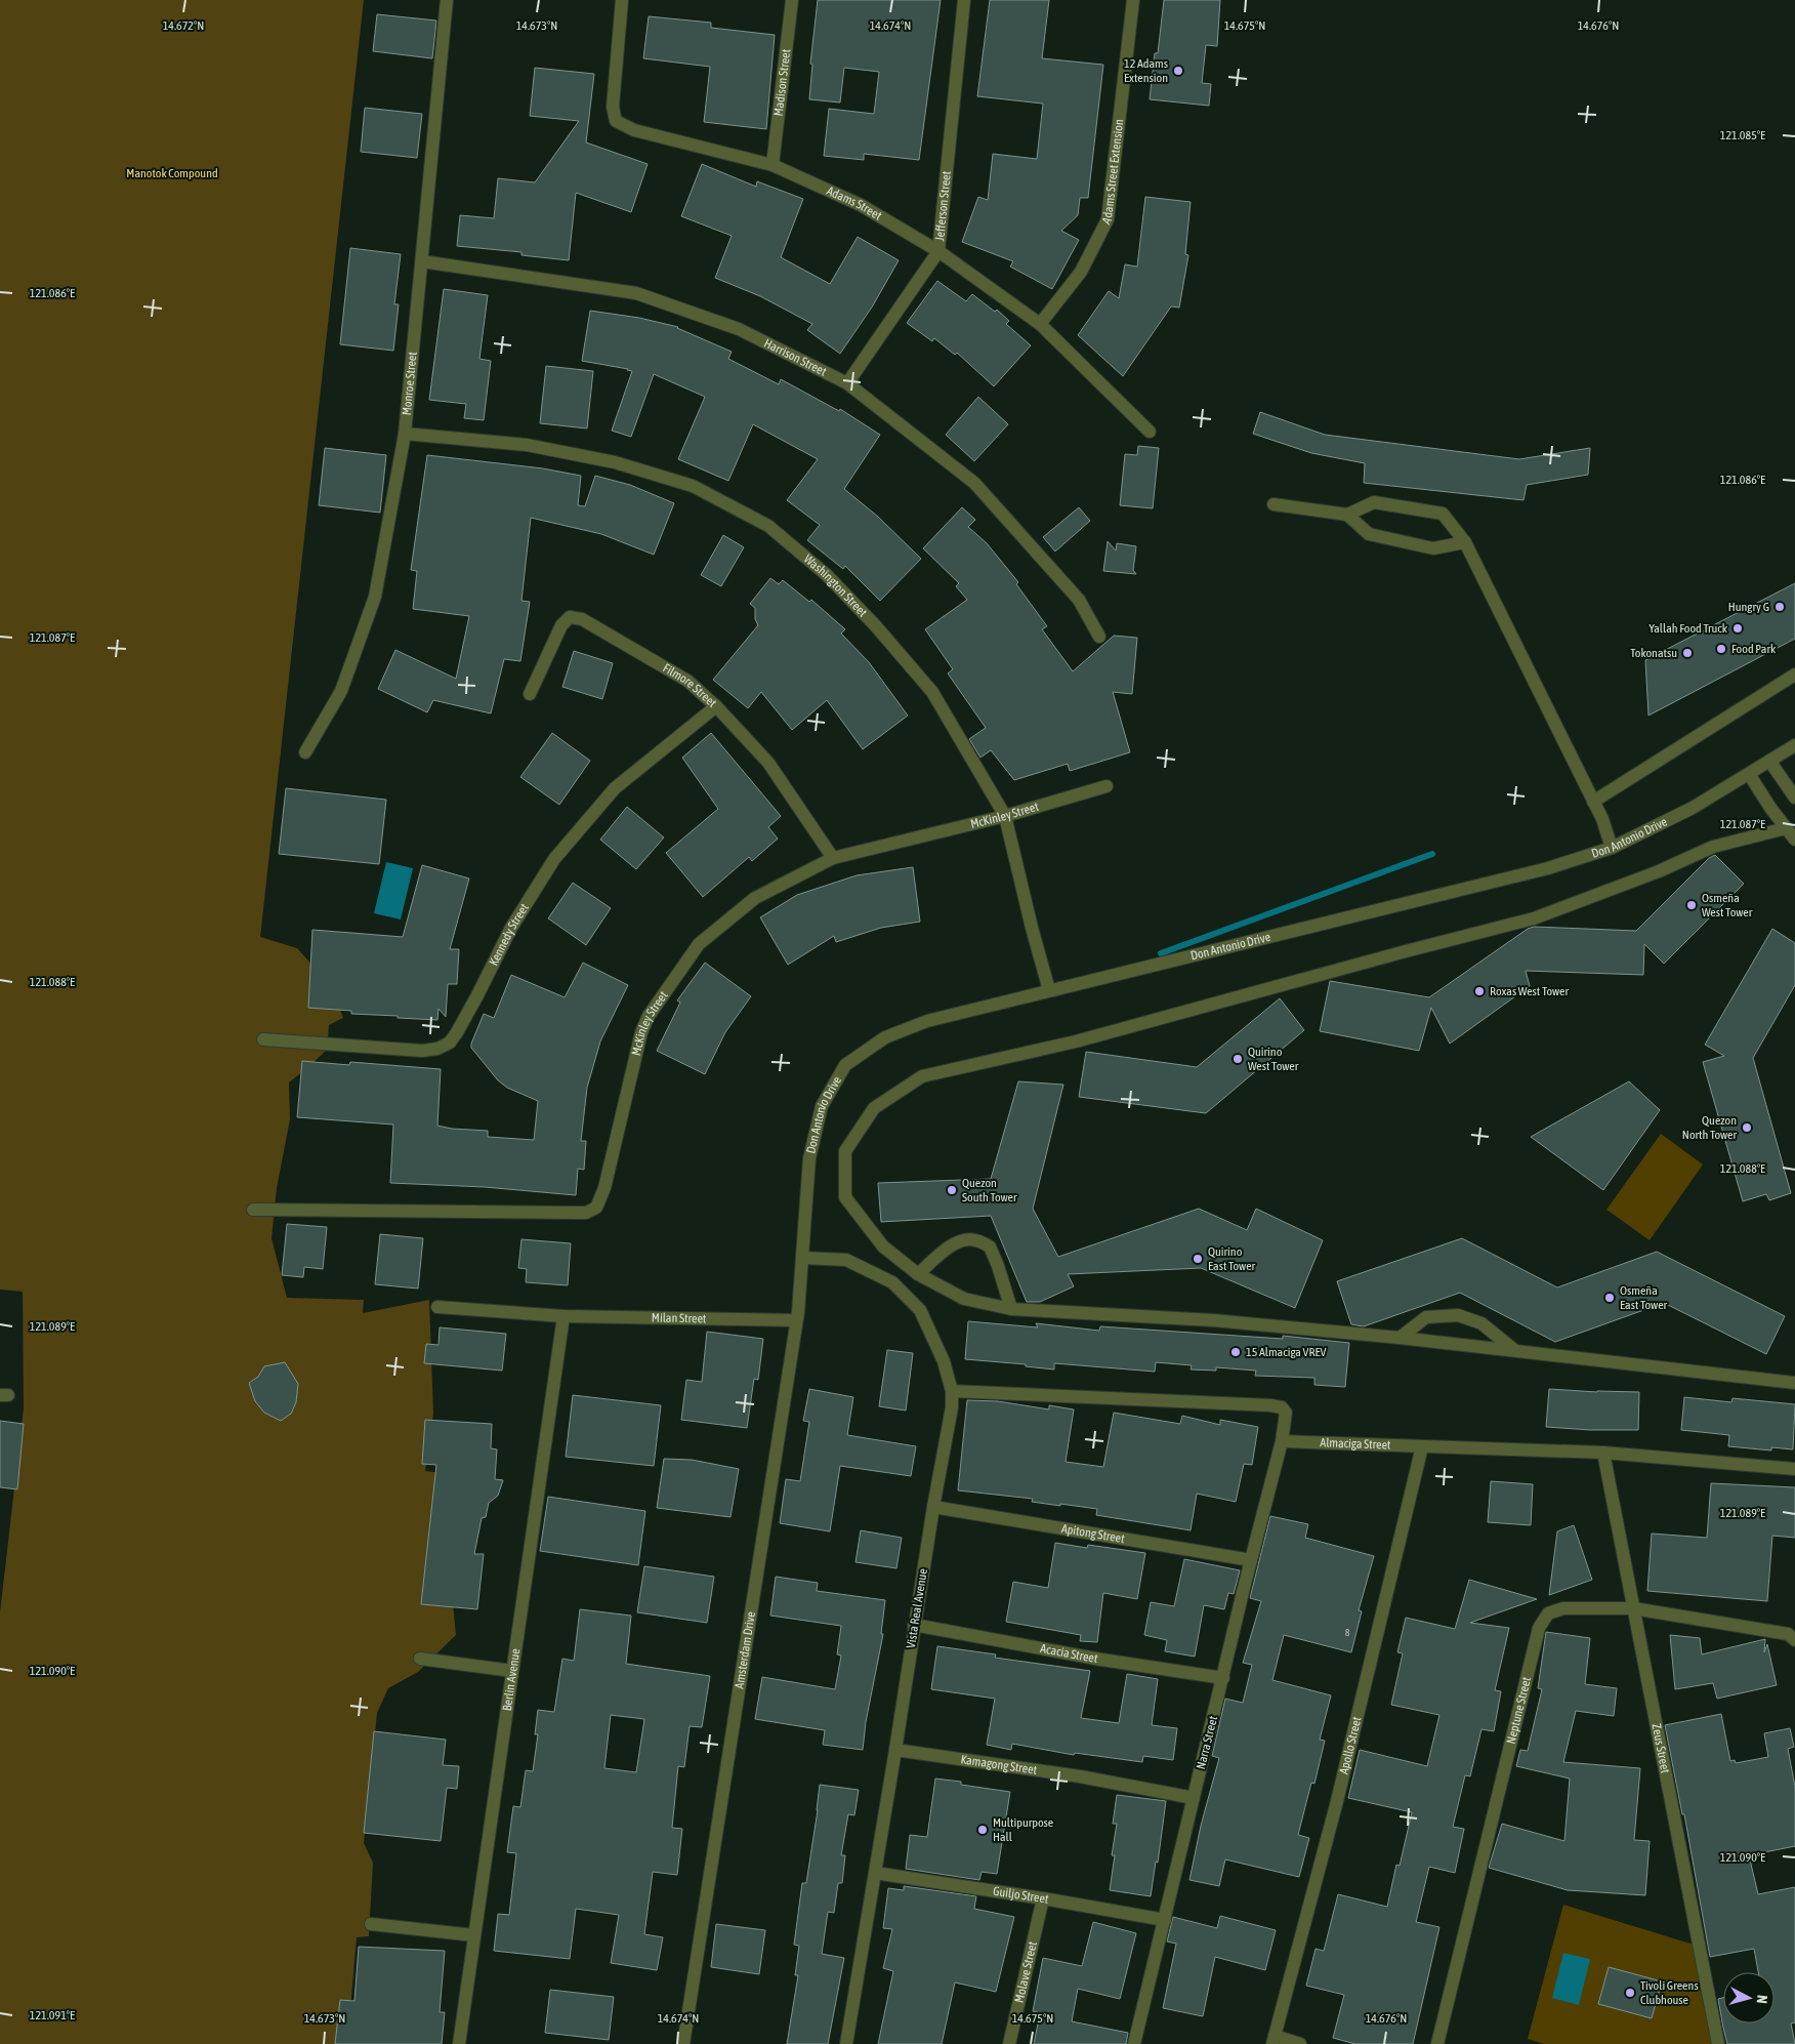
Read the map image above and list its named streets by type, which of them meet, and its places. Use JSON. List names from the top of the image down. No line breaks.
{"streets":{"street":["Madison Street","Adams Street Extension","Adams Street","Jefferson Street","Harrison Street","Monroe Street","Washington Street","Filmore Street","McKinley Street","Don Antonio Drive","Kennedy Street","Milan Street","Almaciga Street","Apitong Street","Vista Real Avenue","Amsterdam Drive","Acacia Street","Berlin Avenue","Neptune Street","Narra Street","Apollo Street","Zeus Street","Kamagong Street","Guiljo Street","Molave Street"]},"crossings":[["Madison Street","Adams Street"],["Adams Street Extension","Adams Street"],["Adams Street","Jefferson Street"],["Jefferson Street","Harrison Street"],["Harrison Street","Monroe Street"],["Monroe Street","Washington Street"],["Washington Street","McKinley Street"],["Washington Street","Don Antonio Drive"],["Filmore Street","McKinley Street"],["Filmore Street","Kennedy Street"],["Don Antonio Drive","Vista Real Avenue"],["Don Antonio Drive","Amsterdam Drive"],["Milan Street","Amsterdam Drive"],["Milan Street","Berlin Avenue"],["Almaciga Street","Narra Street"],["Almaciga Street","Apollo Street"],["Almaciga Street","Zeus Street"],["Apitong Street","Vista Real Avenue"],["Apitong Street","Narra Street"],["Vista Real Avenue","Amsterdam Drive"],["Vista Real Avenue","Acacia Street"],["Vista Real Avenue","Kamagong Street"],["Vista Real Avenue","Guiljo Street"],["Acacia Street","Narra Street"],["Neptune Street","Zeus Street"],["Narra Street","Kamagong Street"],["Narra Street","Guiljo Street"],["Guiljo Street","Molave Street"]],"parks":["Manotok Compound"],"places":["12 Adams Extension","Hungry G","Yallah Food Truck","Food Park","Tokonatsu","Osmeña West Tower","Roxas West Tower","Quirino West Tower","Quezon North Tower","Quezon South Tower","Quirino East Tower","Osmeña East Tower","15 Almaciga VREV","Multipurpose Hall","Tivoli Greens Clubhouse"],"house_numbers":["8"],"north":"right","coordinates":["14.672°N","14.673°N","14.674°N","14.675°N","14.676°N","121.085°E","121.086°E","121.087°E","121.088°E","121.089°E","121.090°E","121.091°E"]}
